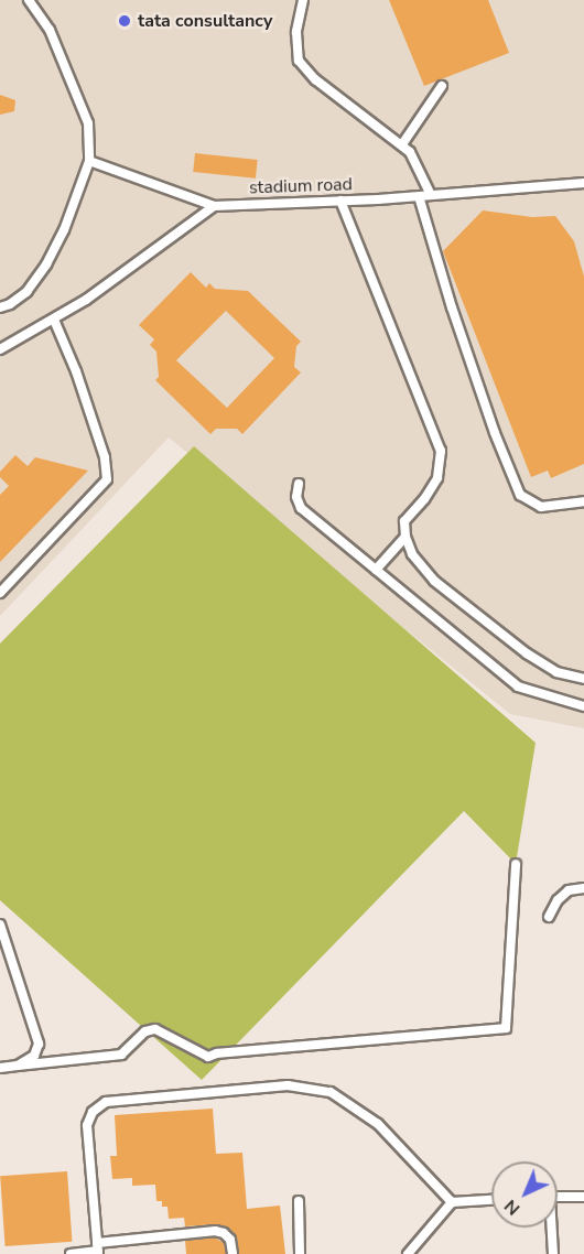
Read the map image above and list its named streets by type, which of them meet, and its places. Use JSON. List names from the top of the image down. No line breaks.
{"streets":{"lane":["stadium road"]},"places":["tata consultancy"],"north":"bottom left"}
